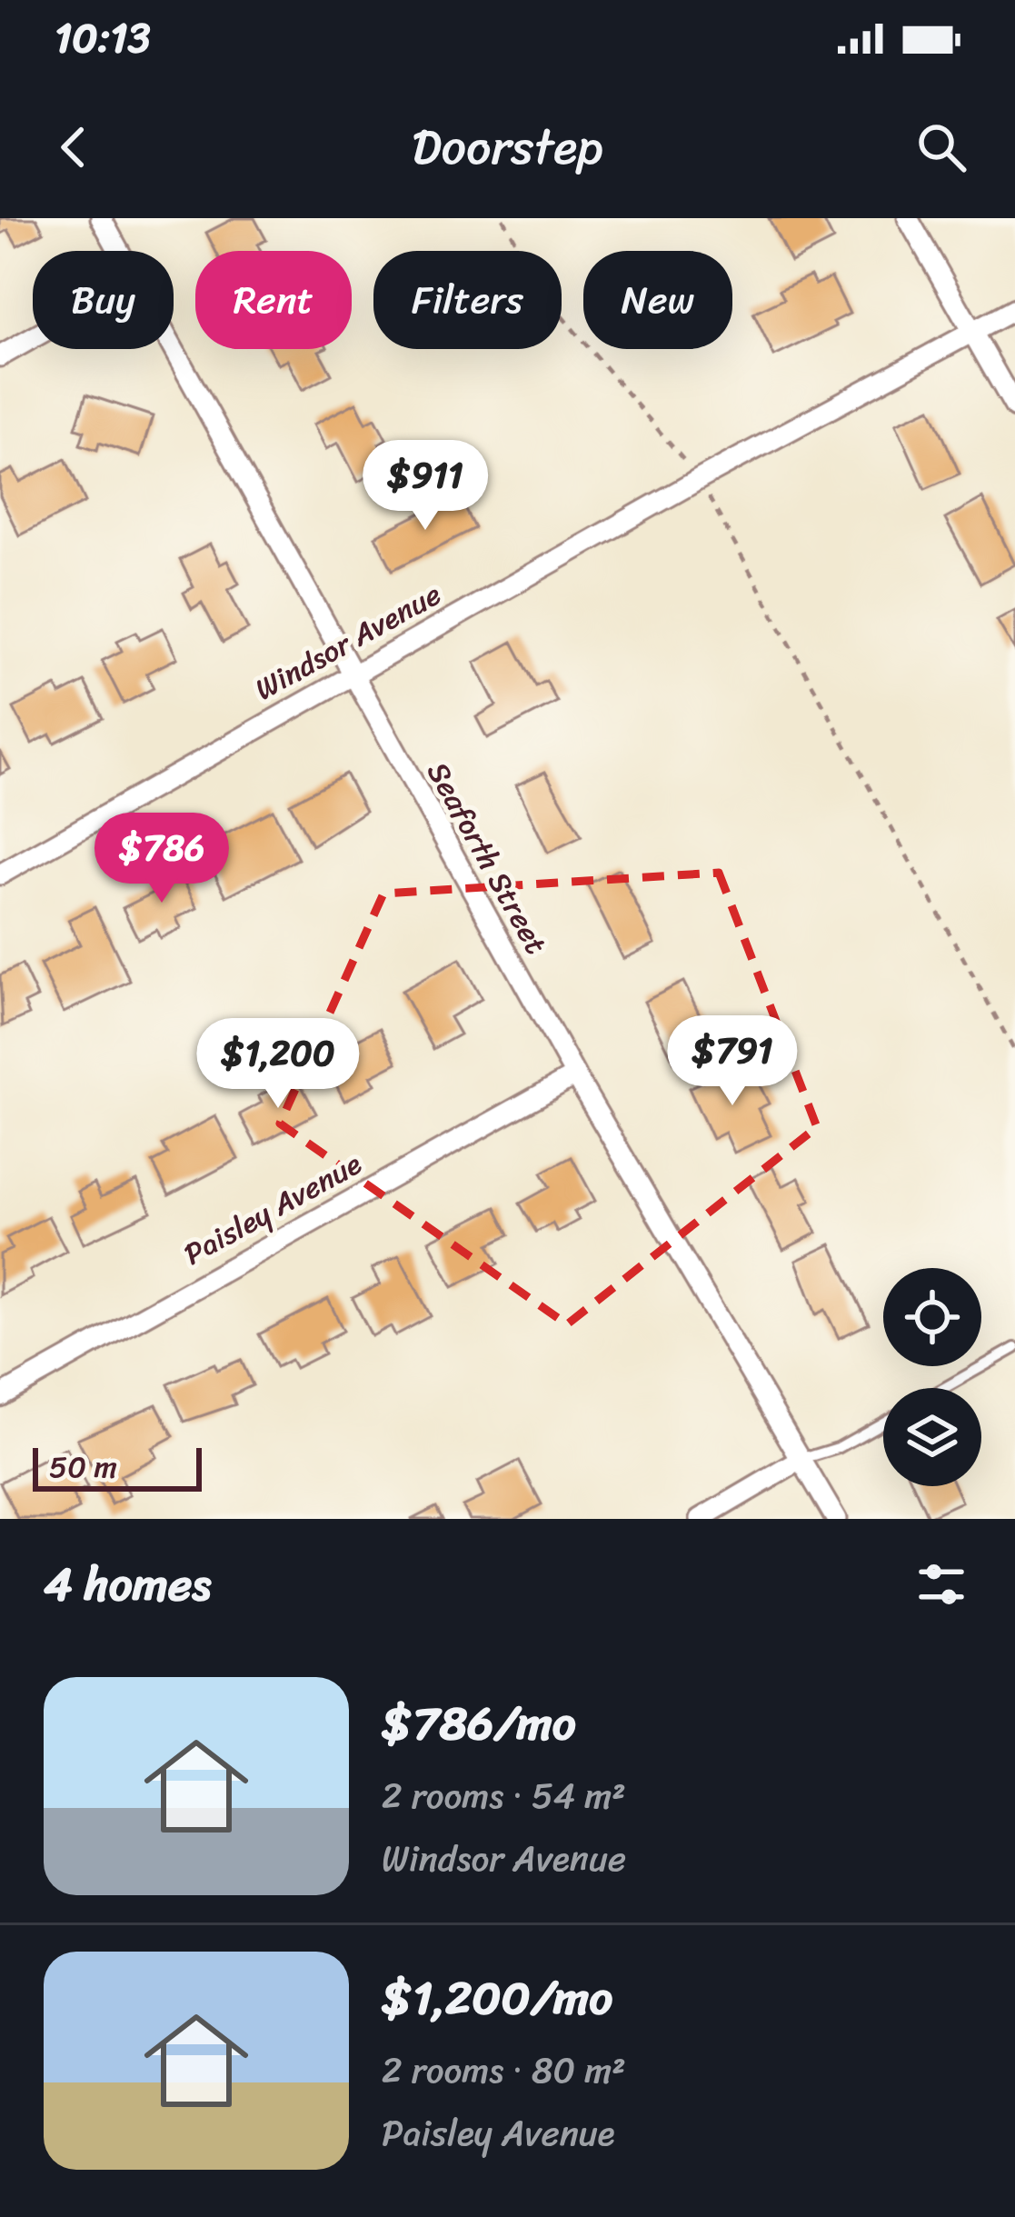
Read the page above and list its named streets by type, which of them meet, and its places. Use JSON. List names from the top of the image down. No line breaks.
{"streets":{"street":["Windsor Avenue","Seaforth Street","Paisley Avenue"]},"crossings":[["Windsor Avenue","Seaforth Street"],["Seaforth Street","Paisley Avenue"]],"scale_bar":"50 m","page":{"status":"10:13","header":"Doorstep","chip":["Buy","Rent","Filters","New"],"price":["$911","$786","$791","$1,200"],"scale":"50 m","heading":"4 homes","list":[{"name":"$786/mo","note":"2 rooms · 54 m² · Windsor Avenue"},{"name":"$1,200/mo","note":"2 rooms · 80 m² · Paisley Avenue"}]}}
